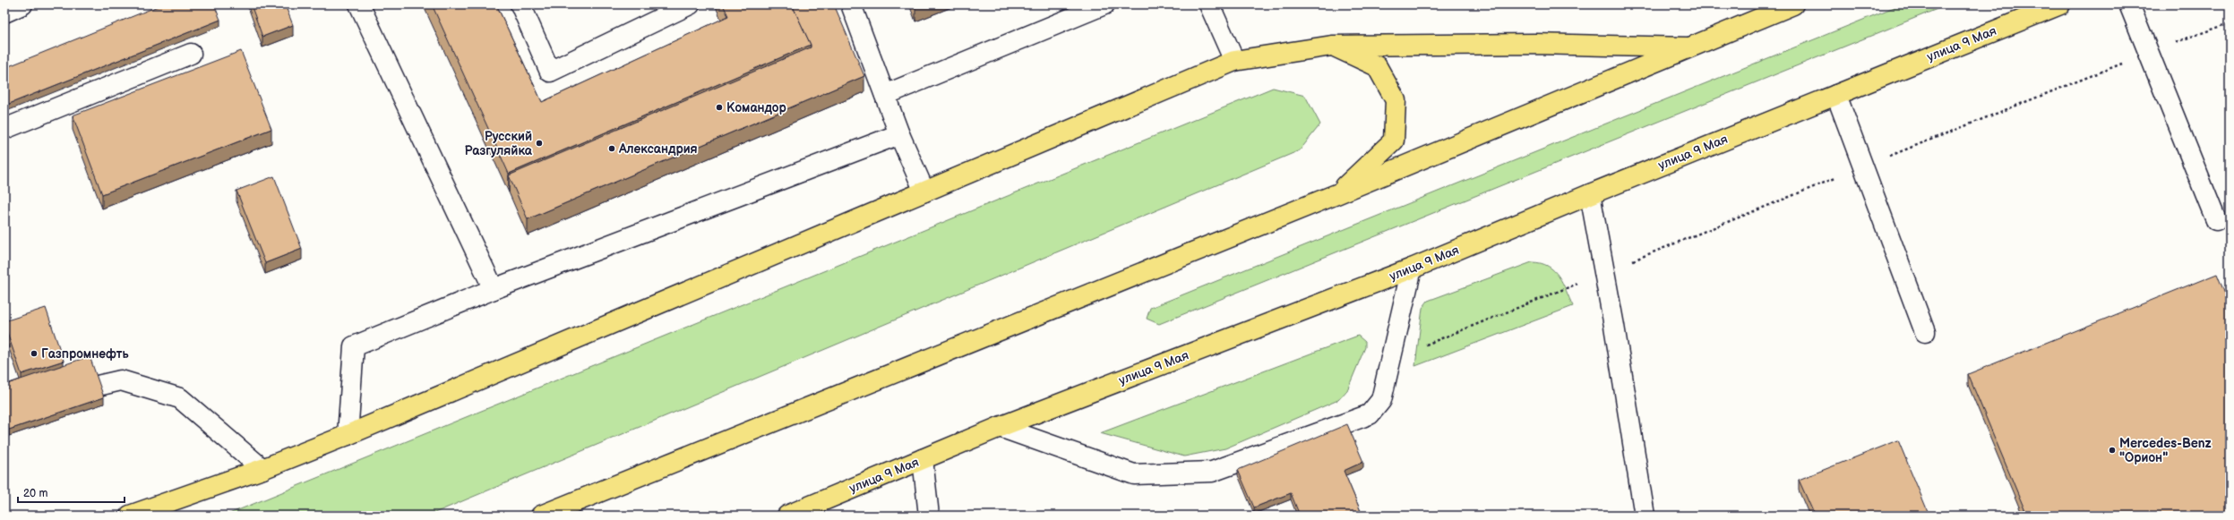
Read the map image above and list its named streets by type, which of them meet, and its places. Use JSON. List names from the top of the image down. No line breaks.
{"streets":{"main road":["улица 9 Мая"]},"places":["Командор","Русский Разгуляйка","Александрия","Газпромнефть","Mercedes-Benz \"Орион\""],"scale_bar":"20 m"}
